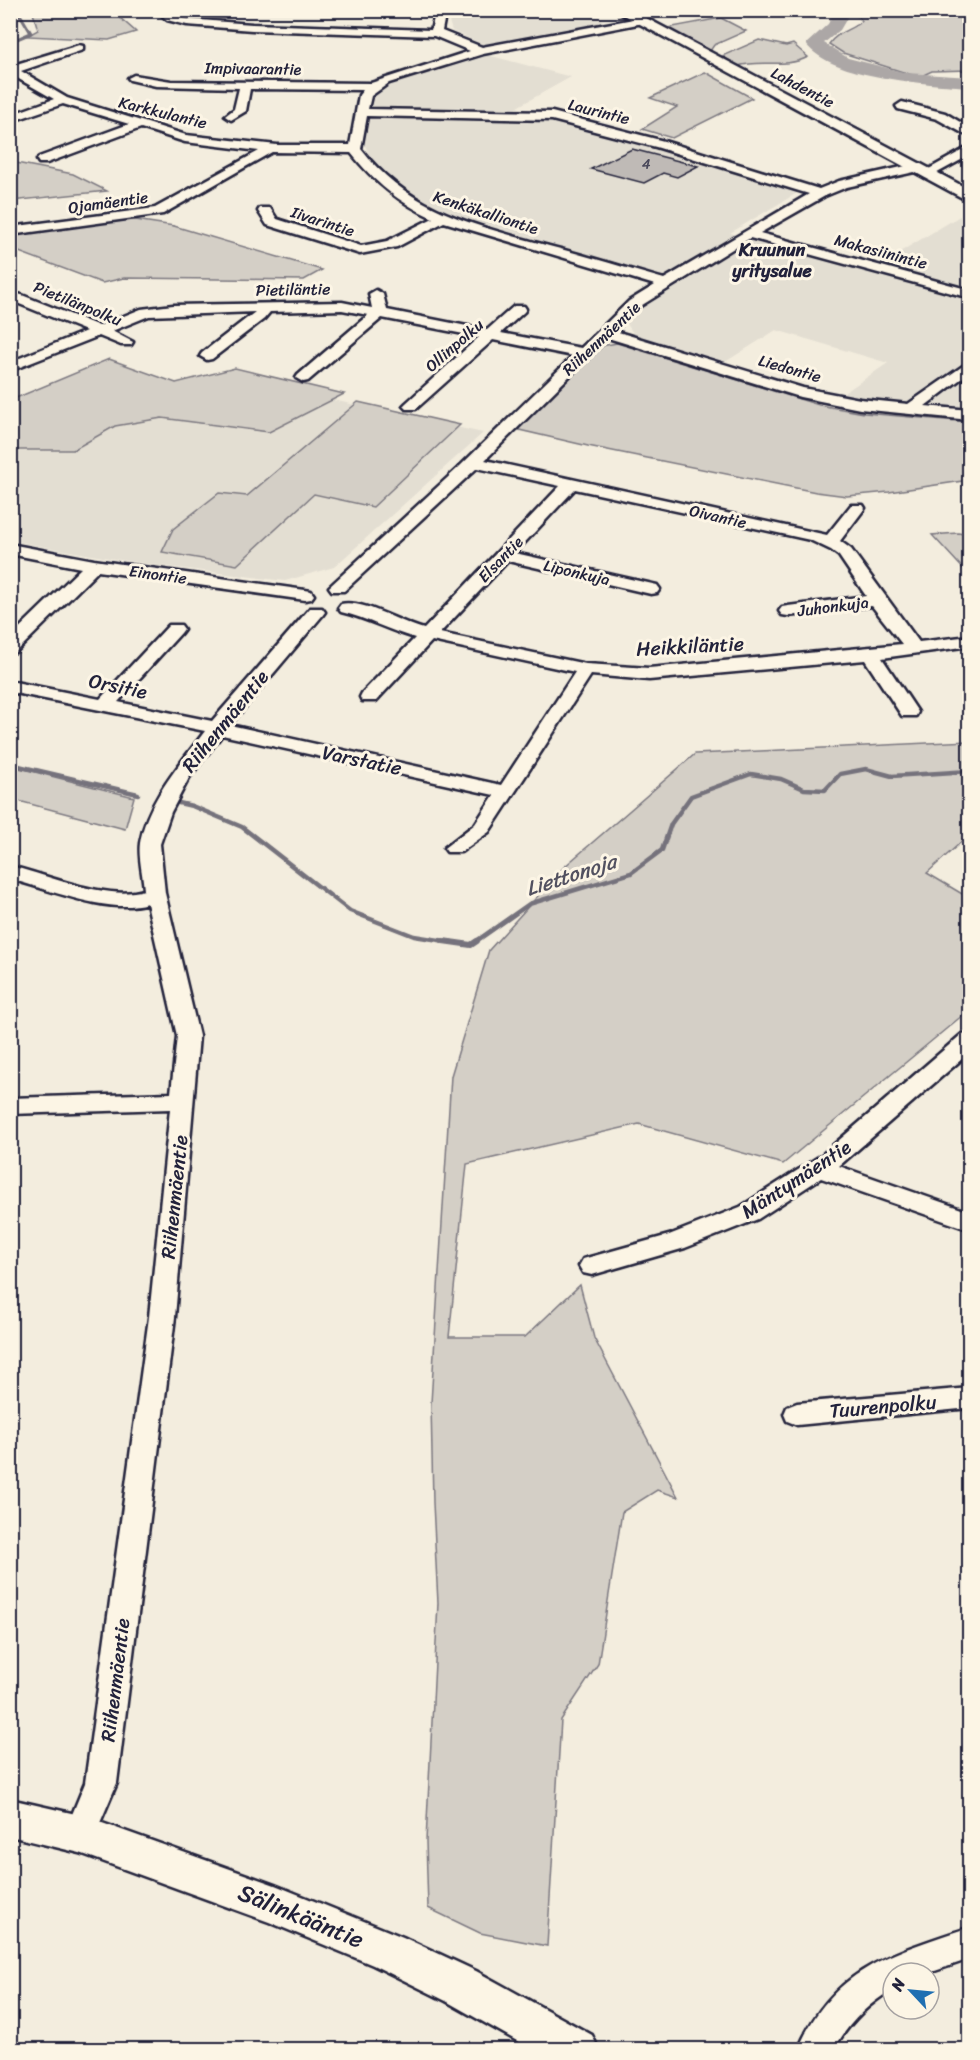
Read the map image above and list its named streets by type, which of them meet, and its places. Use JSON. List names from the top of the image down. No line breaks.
{"streets":{"main road":["Lahdentie","Sälinkääntie"],"street":["Impivaarantie","Laurintie","Karkkulantie","Ojamäentie","Kenkäkalliontie","Iivarintie","Makasiinintie","Pietiläntie","Pietilänpolku","Riihenmäentie","Ollinpolku","Liedontie","Oivantie","Elsantie","Liponkuja","Einontie","Juhonkuja","Heikkiläntie","Orsitie","Varstatie","Mäntymäentie","Tuurenpolku"]},"crossings":[["Lahdentie","Riihenmäentie"],["Laurintie","Riihenmäentie"],["Karkkulantie","Kenkäkalliontie"],["Kenkäkalliontie","Iivarintie"],["Kenkäkalliontie","Riihenmäentie"],["Makasiinintie","Riihenmäentie"],["Pietiläntie","Pietilänpolku"],["Pietiläntie","Riihenmäentie"],["Pietiläntie","Ollinpolku"],["Riihenmäentie","Liedontie"],["Riihenmäentie","Oivantie"],["Riihenmäentie","Einontie"],["Riihenmäentie","Orsitie"],["Riihenmäentie","Varstatie"],["Riihenmäentie","Sälinkääntie"],["Oivantie","Elsantie"],["Oivantie","Juhonkuja"],["Oivantie","Heikkiläntie"],["Elsantie","Liponkuja"],["Elsantie","Heikkiläntie"],["Orsitie","Varstatie"]],"districts":["Kruunun yritysalue"],"water":["Liettonoja"],"house_numbers":["4"],"north":"top left"}
